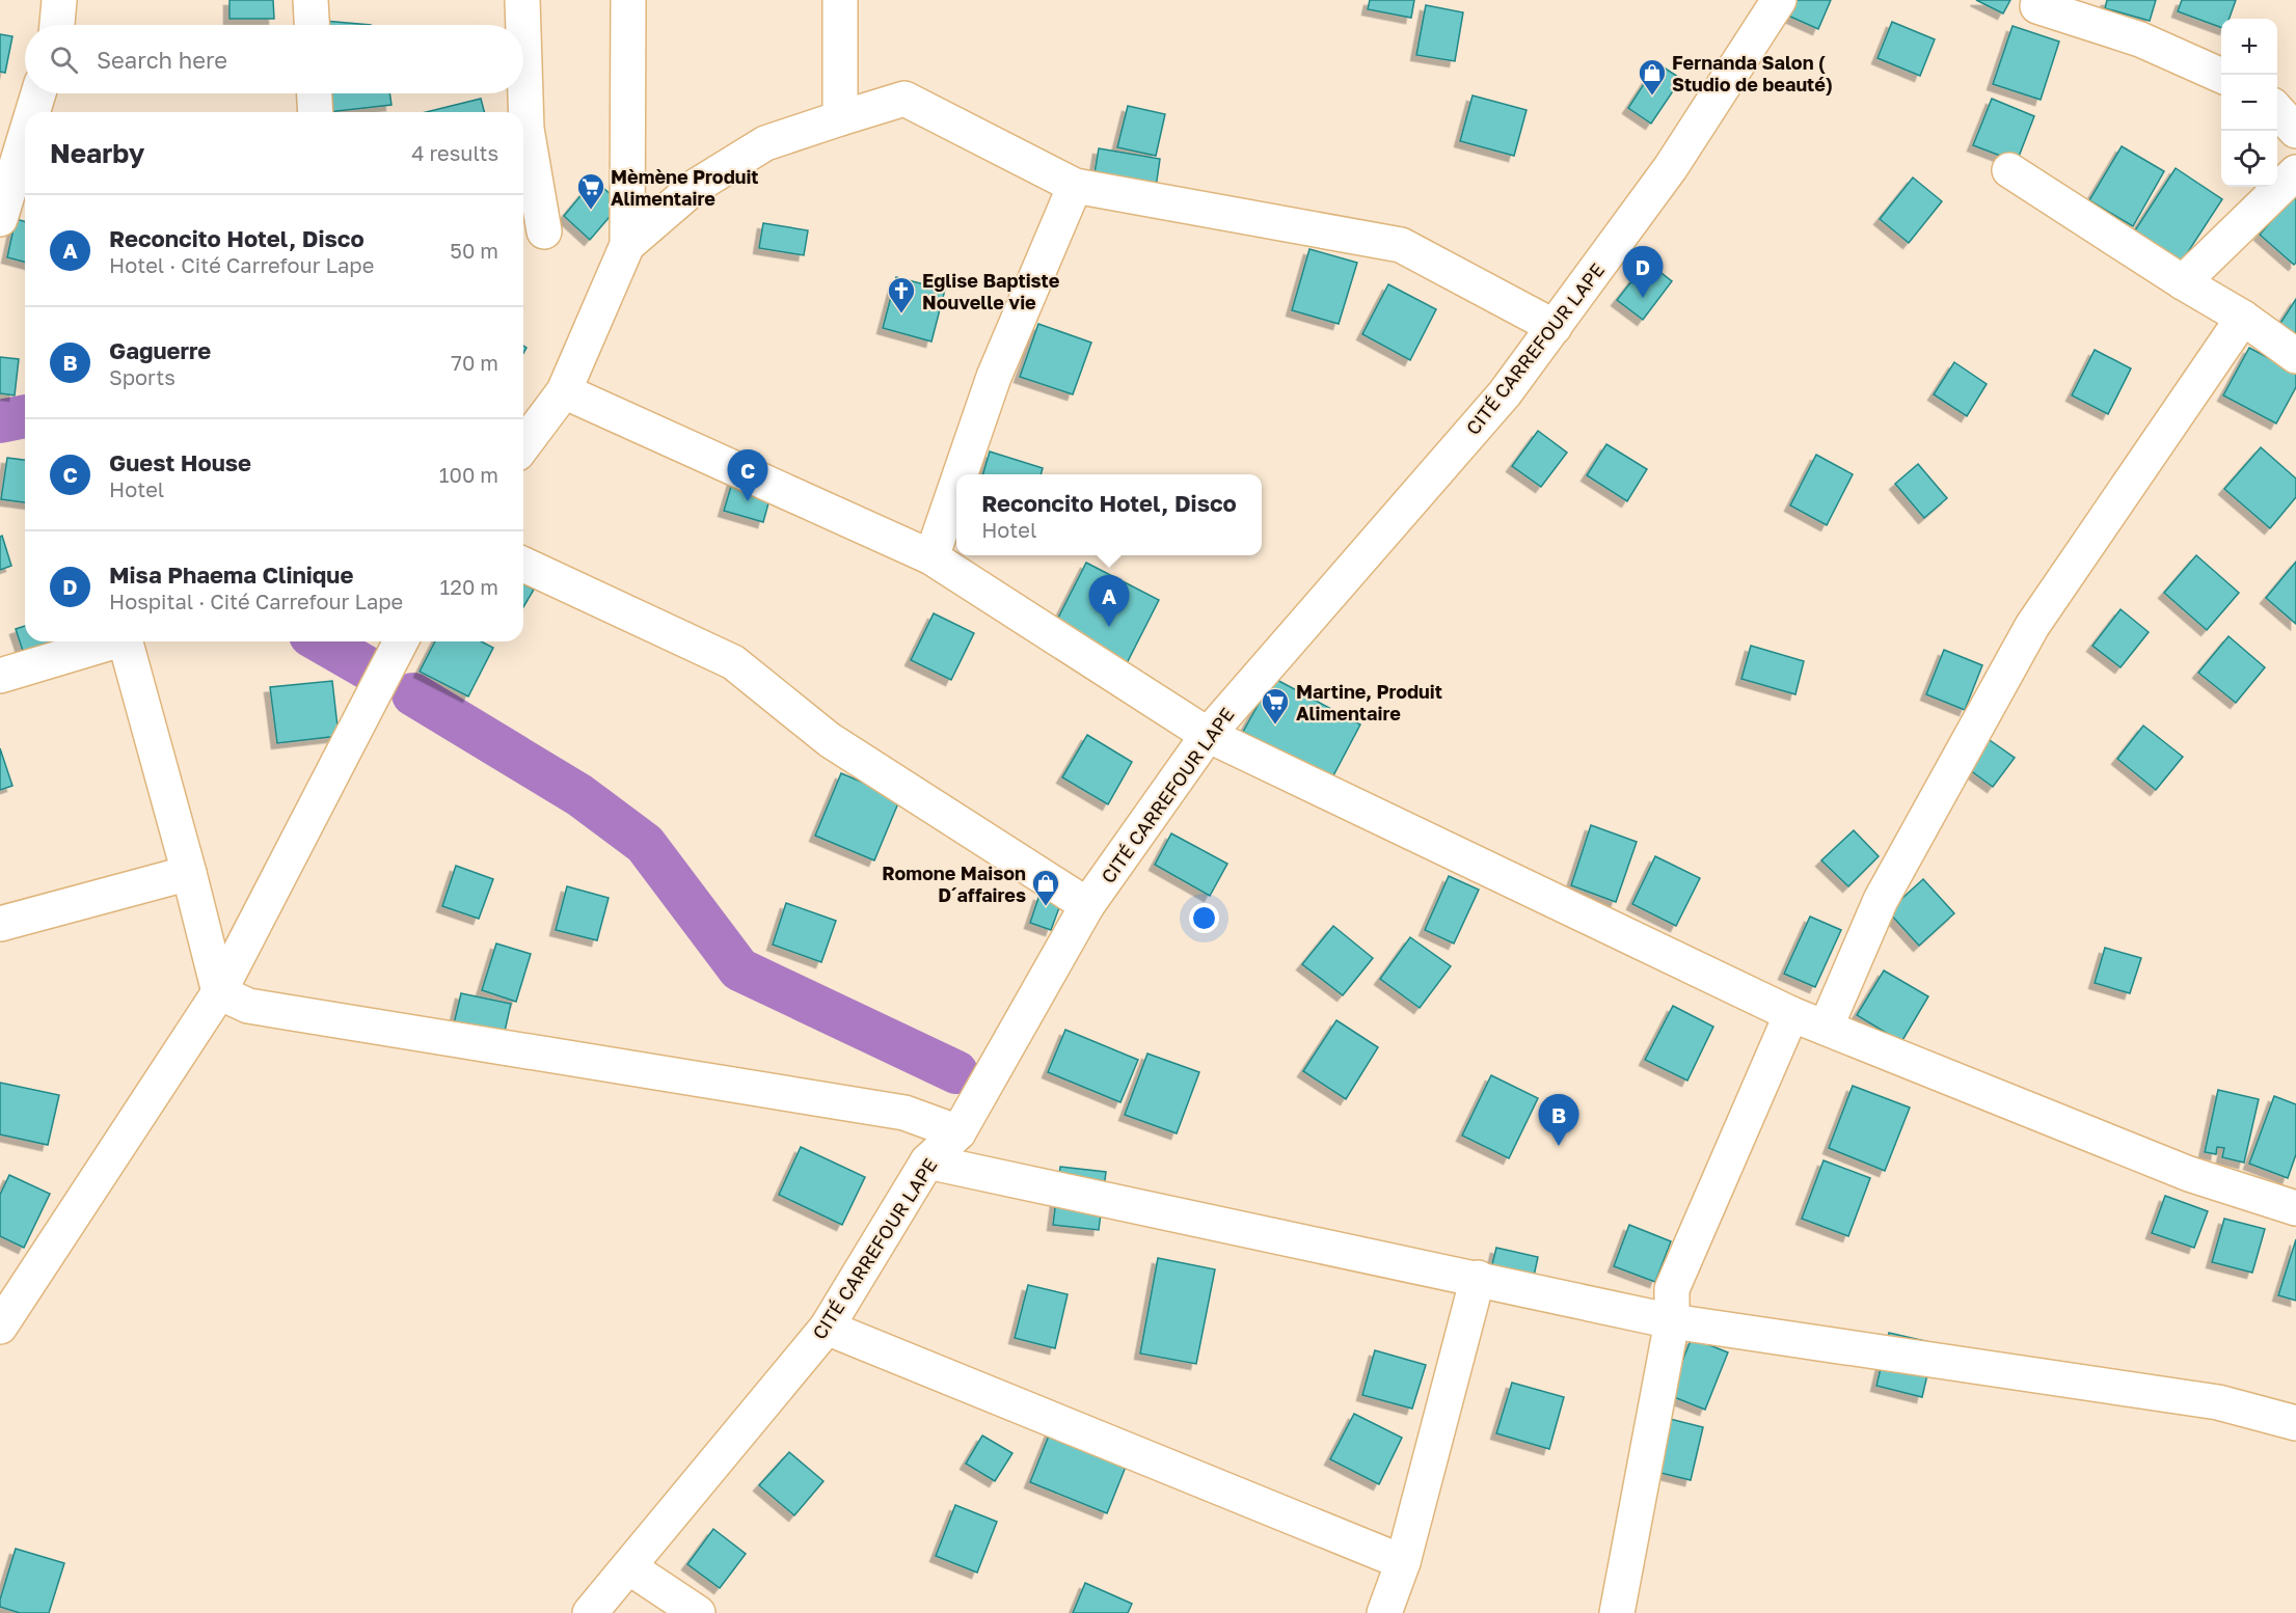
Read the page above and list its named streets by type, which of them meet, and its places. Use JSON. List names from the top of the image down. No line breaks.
{"streets":{"street":["CITÉ CARREFOUR LAPE"]},"places":{"shop":["Fernanda Salon ( Studio de beauté)","Romone Maison D´affaires"],"supermarket":["Mèmène Produit Alimentaire","Martine, Produit Alimentaire"],"church":["Eglise Baptiste Nouvelle vie"]},"page":{"map_buttons":["+","−"],"search":"Search here","heading":["Nearby","4 results"],"list":[{"mark":"A","name":"Reconcito Hotel, Disco","note":"Hotel · Cité Carrefour Lape","value":"50 m"},{"mark":"B","name":"Gaguerre","note":"Sports","value":"70 m"},{"mark":"C","name":"Guest House","note":"Hotel","value":"100 m"},{"mark":"D","name":"Misa Phaema Clinique","note":"Hospital · Cité Carrefour Lape","value":"120 m"}],"pins":["D","C","A","B"],"popup":["Reconcito Hotel, Disco","Hotel"]}}
